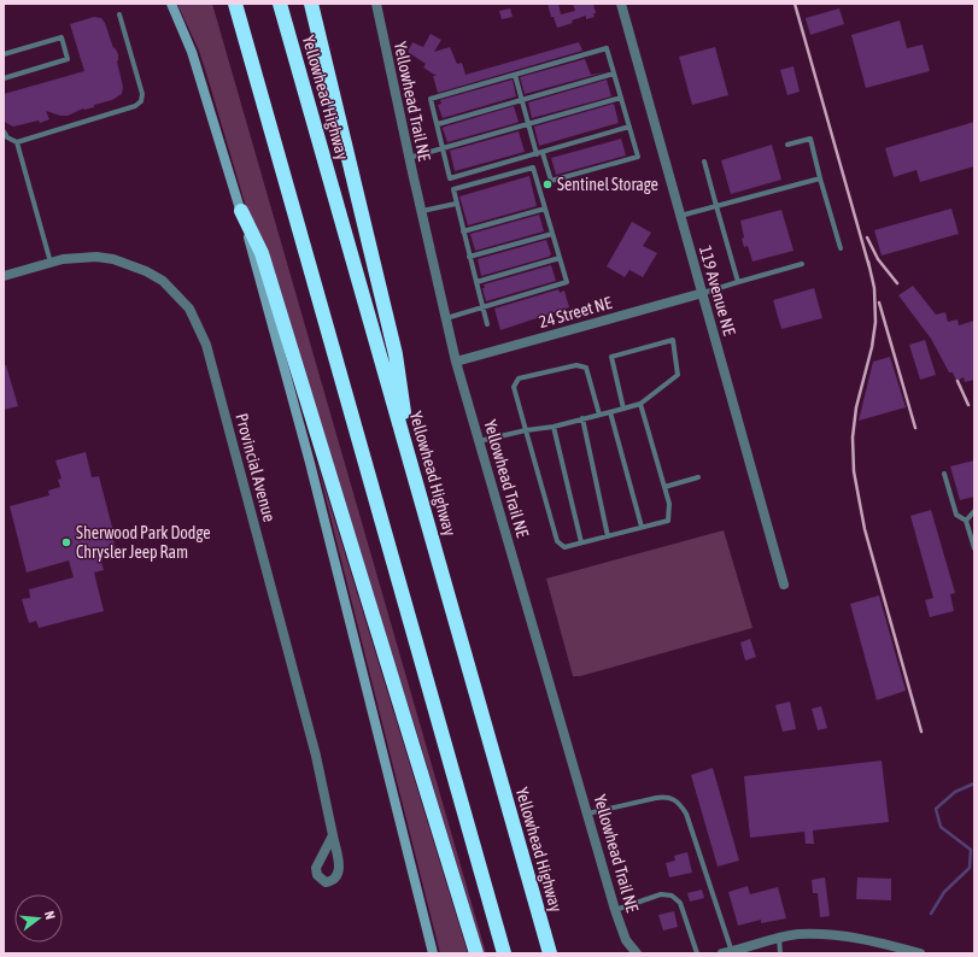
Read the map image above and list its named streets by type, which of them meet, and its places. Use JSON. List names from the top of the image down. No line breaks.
{"streets":{"highway":["Yellowhead Highway"],"street":["Yellowhead Trail NE","119 Avenue NE","24 Street NE","Provincial Avenue"]},"crossings":[["Yellowhead Trail NE","24 Street NE"],["119 Avenue NE","24 Street NE"]],"places":["Sentinel Storage","Sherwood Park Dodge Chrysler Jeep Ram"],"north":"right"}
